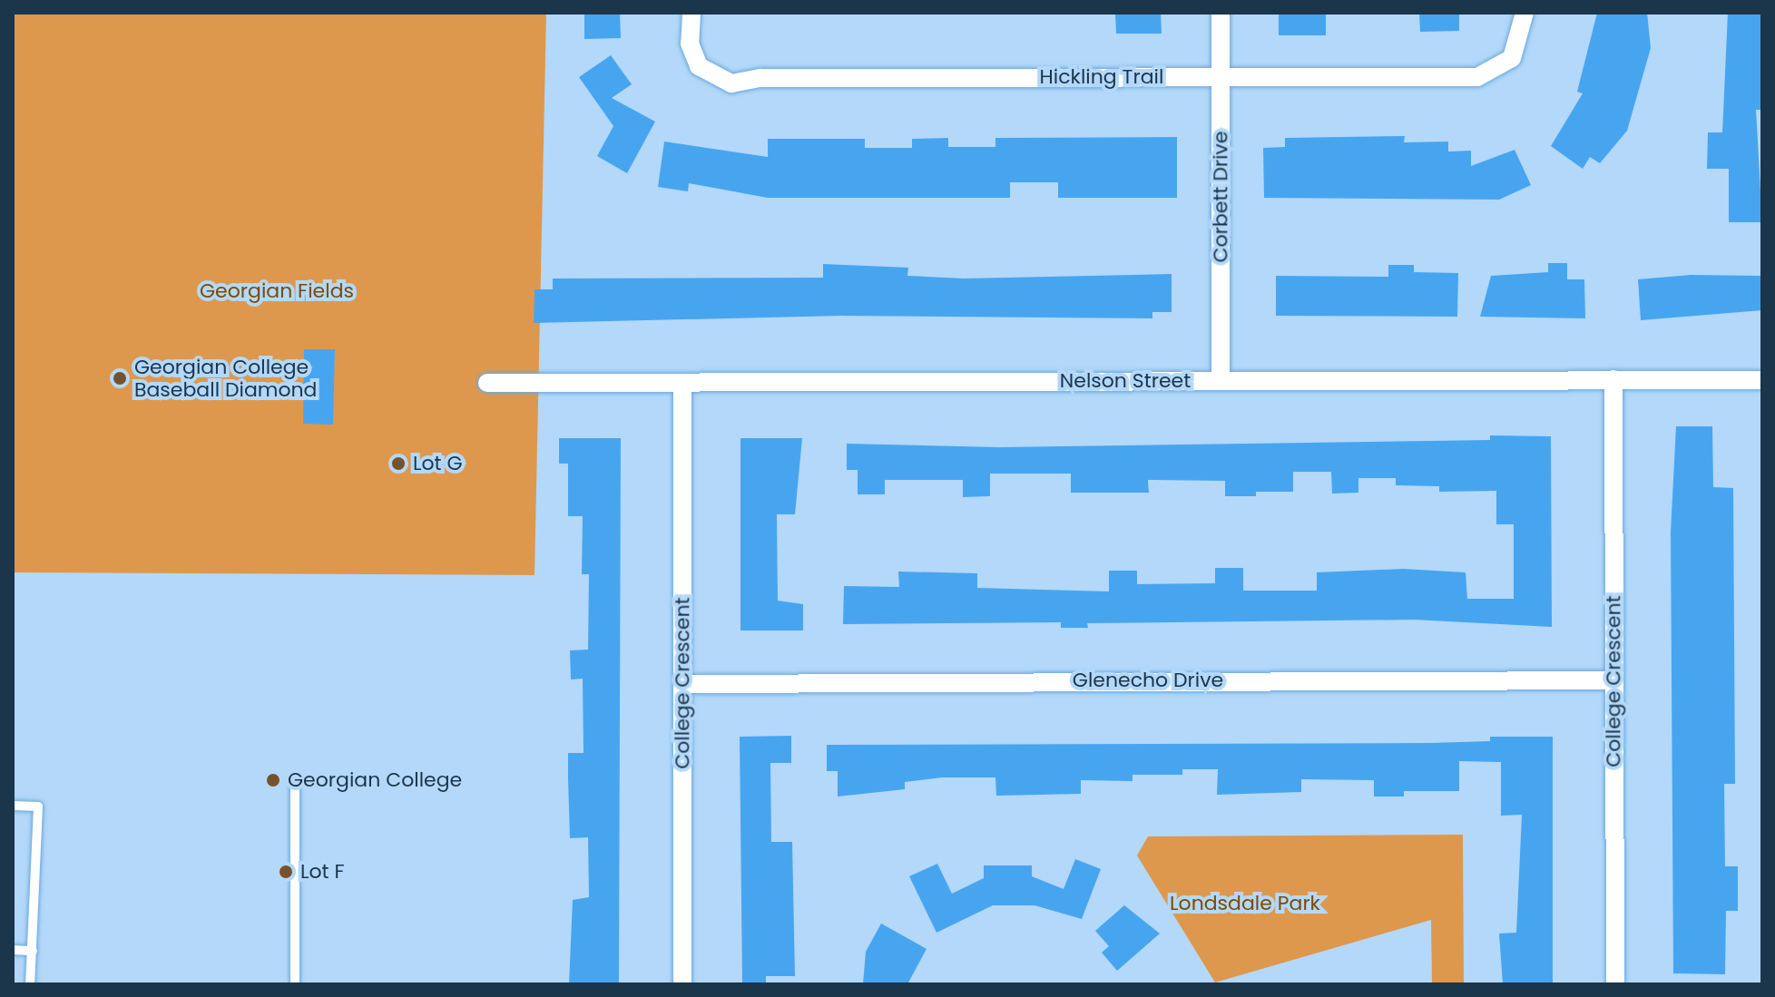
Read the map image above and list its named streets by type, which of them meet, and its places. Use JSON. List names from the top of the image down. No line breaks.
{"streets":{"street":["Hickling Trail","Corbett Drive","Nelson Street","Glenecho Drive","College Crescent"]},"crossings":[["Hickling Trail","Corbett Drive"],["Corbett Drive","Nelson Street"],["Nelson Street","College Crescent"],["Glenecho Drive","College Crescent"]],"parks":["Georgian Fields","Londsdale Park"],"places":["Georgian College Baseball Diamond","Lot G","Georgian College","Lot F"]}
